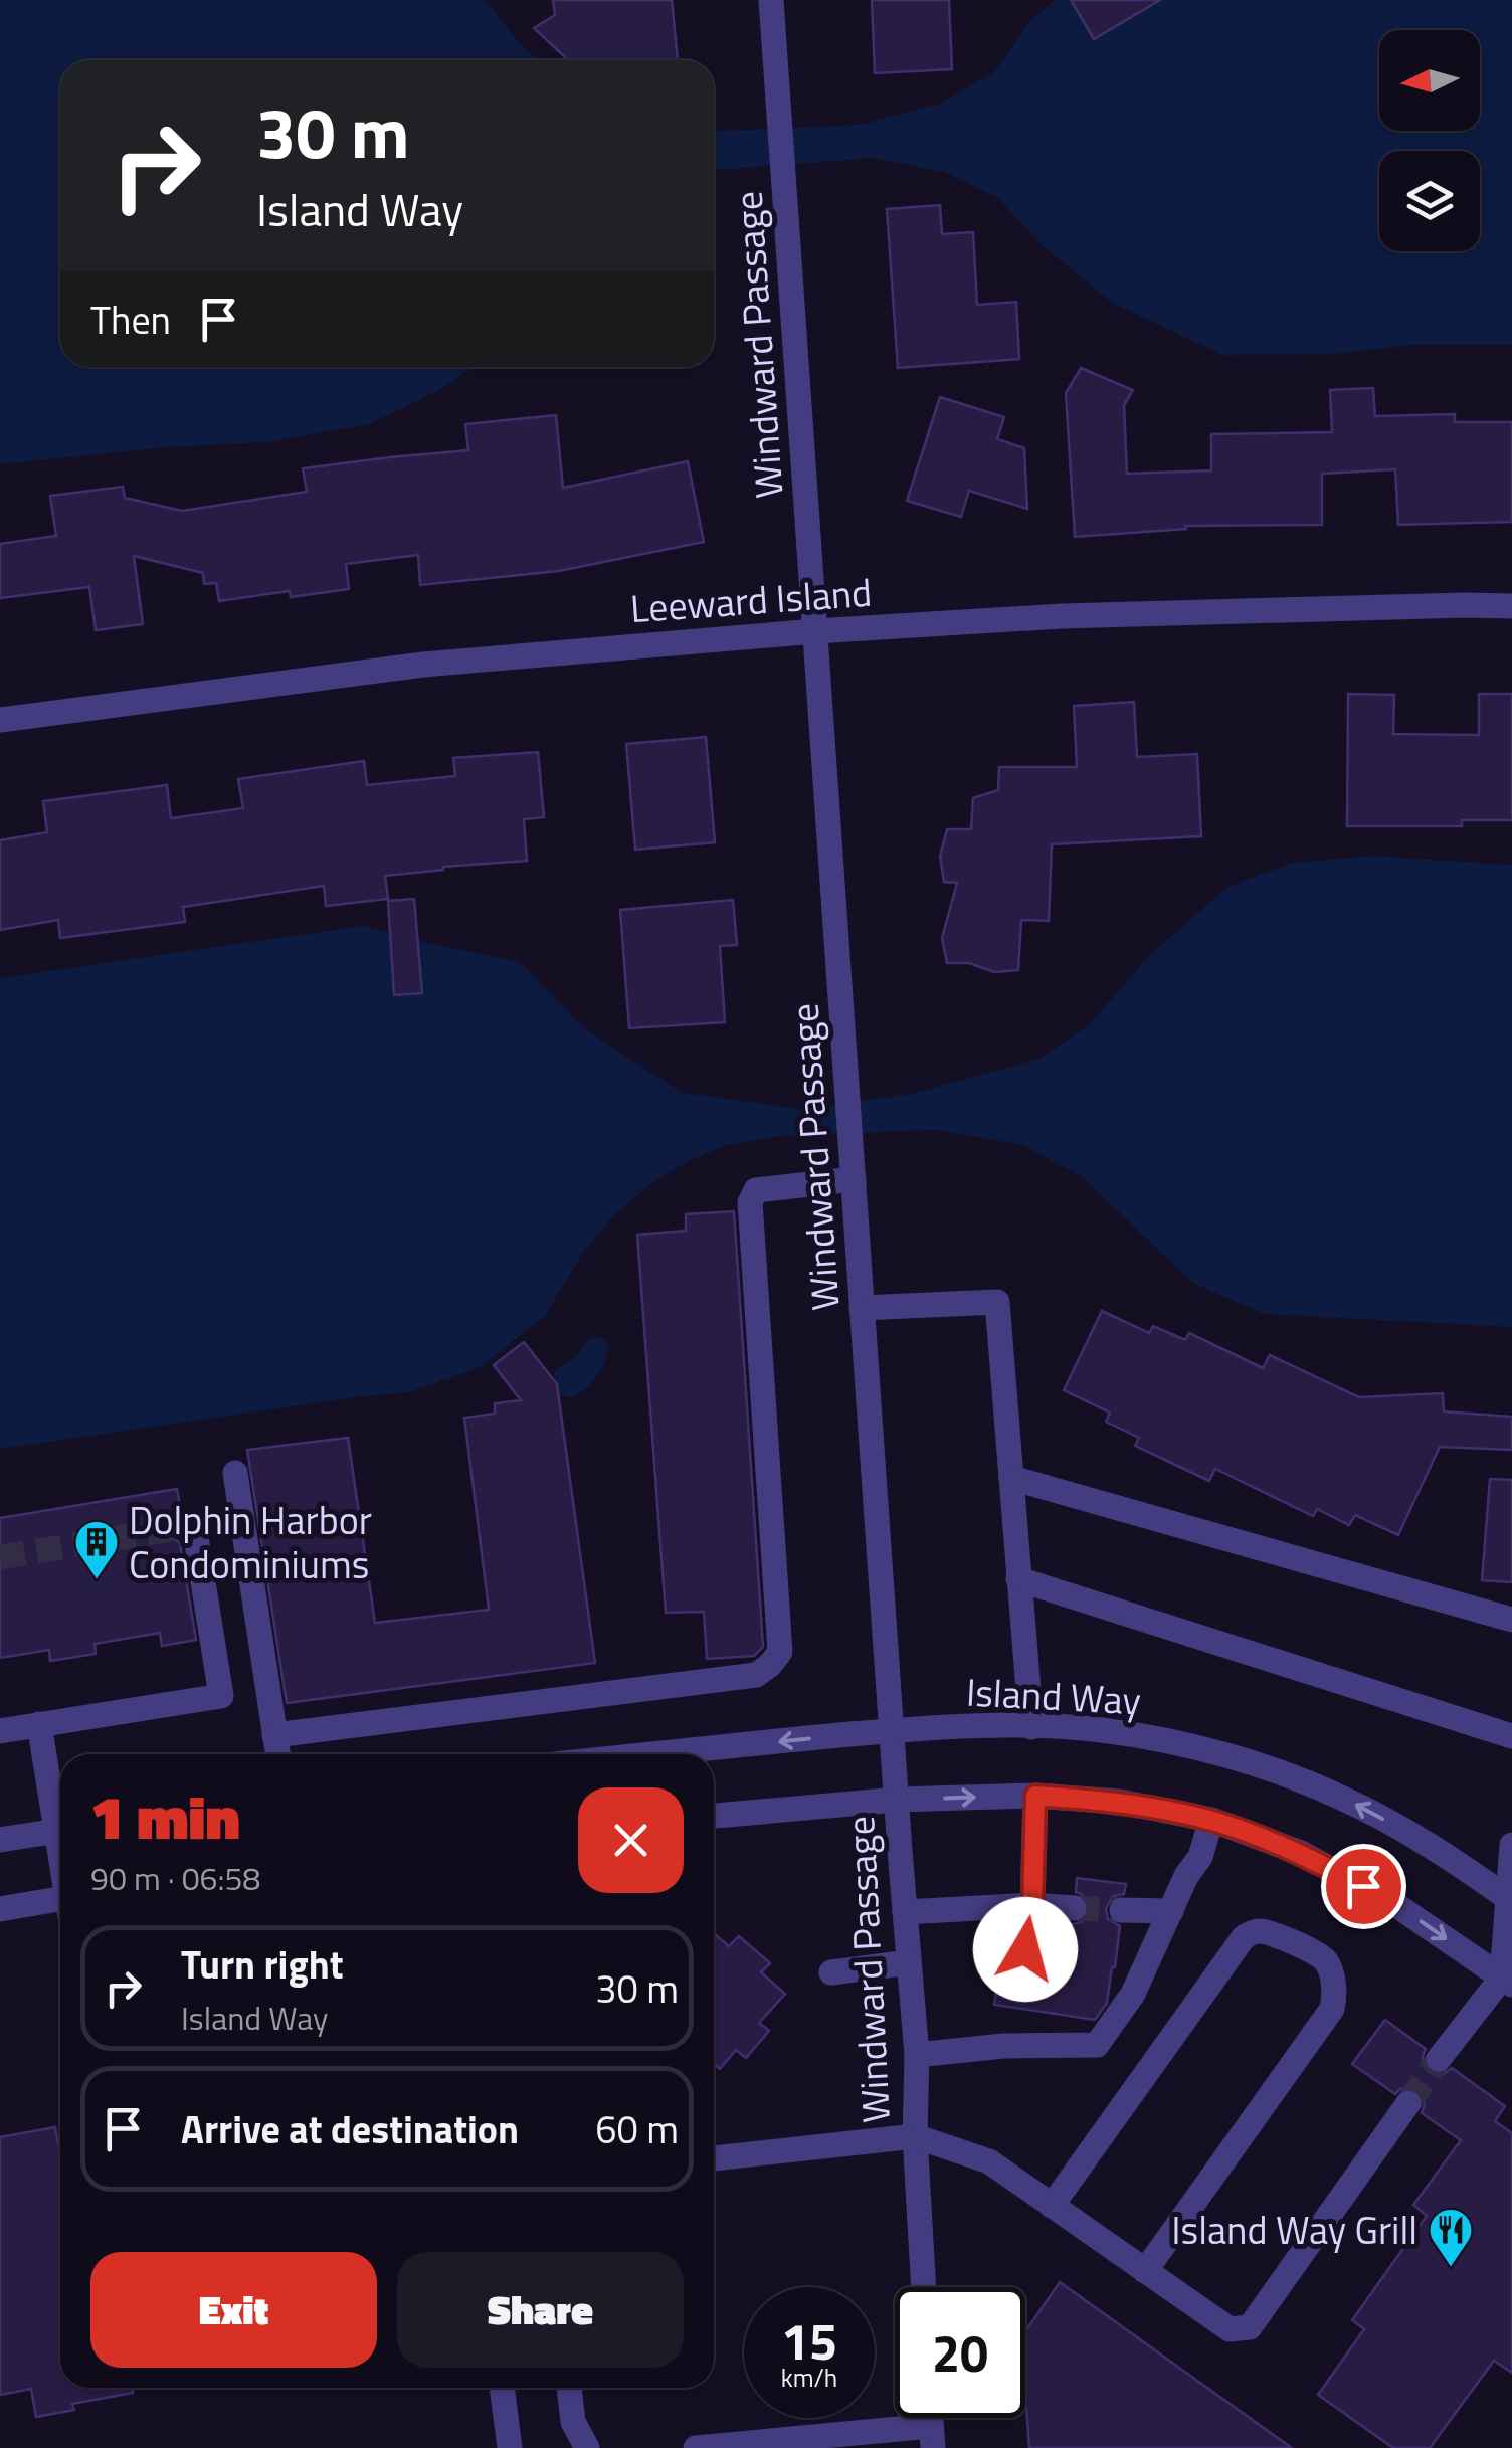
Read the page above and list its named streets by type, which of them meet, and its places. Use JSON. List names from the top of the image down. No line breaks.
{"streets":{"street":["Windward Passage","Leeward Island","Island Way"]},"crossings":[["Windward Passage","Leeward Island"],["Windward Passage","Island Way"]],"places":{"building":["Dolphin Harbor Condominiums"],"restaurant":["Island Way Grill"]},"north":"left","page":{"turn":["30 m","Island Way"],"then":"Then","heading":["1 min","90 m · 06:58"],"list":[{"name":"Turn right","note":"Island Way","value":"30 m"},{"name":"Arrive at destination","value":"60 m"}],"buttons":["Exit","Share"],"speed":"15 km/h","limit":"20"}}
